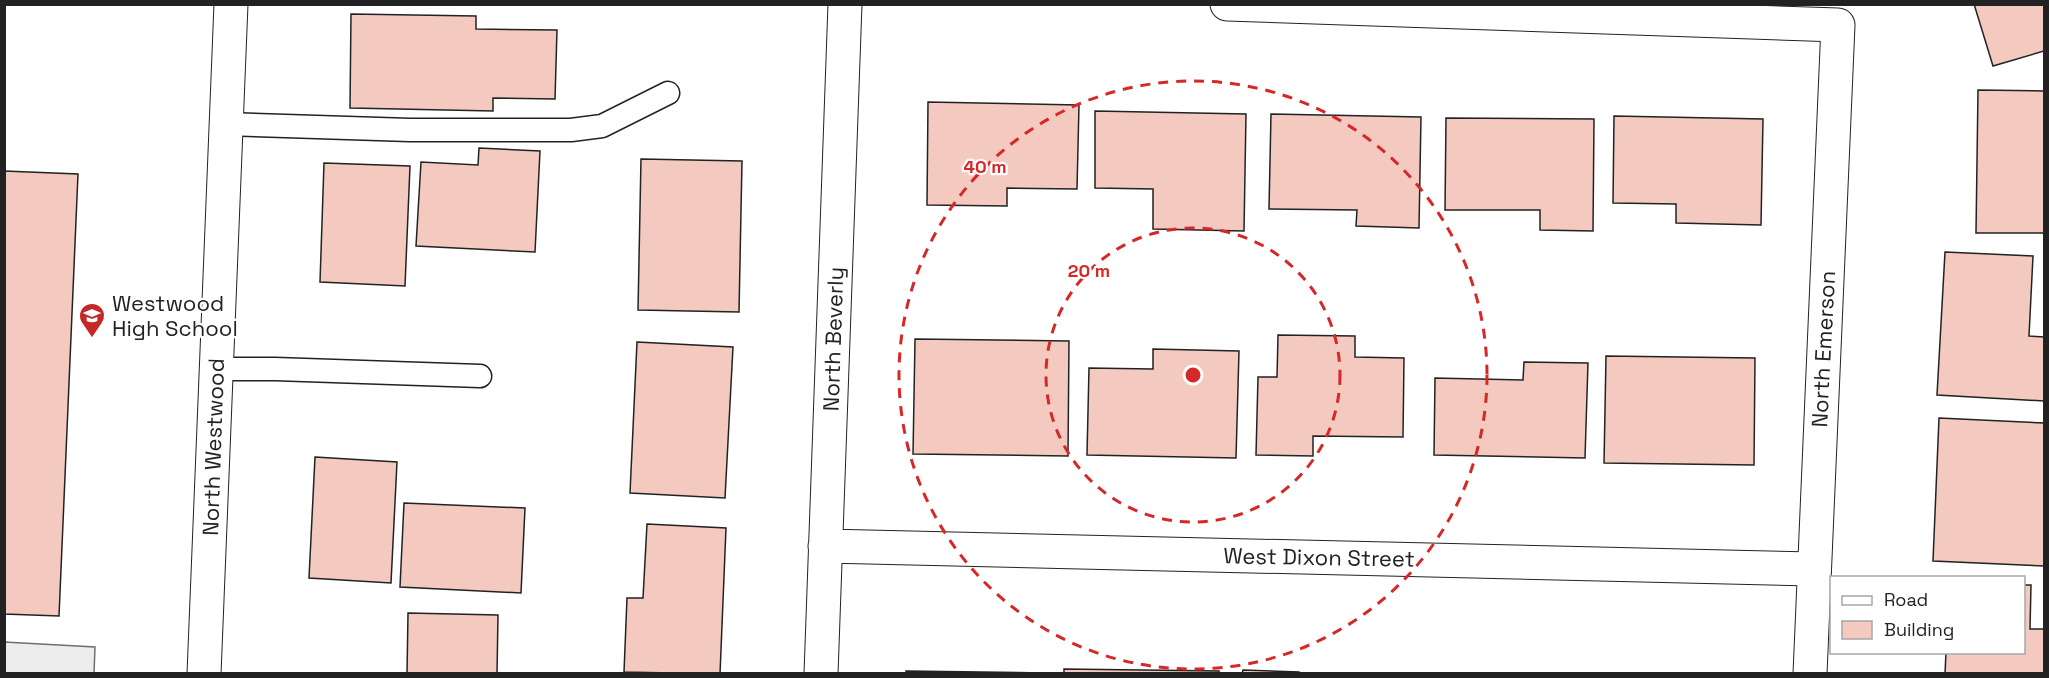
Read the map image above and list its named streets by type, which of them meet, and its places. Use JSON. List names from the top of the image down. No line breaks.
{"streets":{"street":["North Beverly","North Emerson","North Westwood","West Dixon Street"]},"crossings":[["North Beverly","West Dixon Street"],["North Emerson","West Dixon Street"]],"places":{"school or university":["Westwood High School"]},"legend":["Road","Building"],"rings":["40 m","20 m"]}
